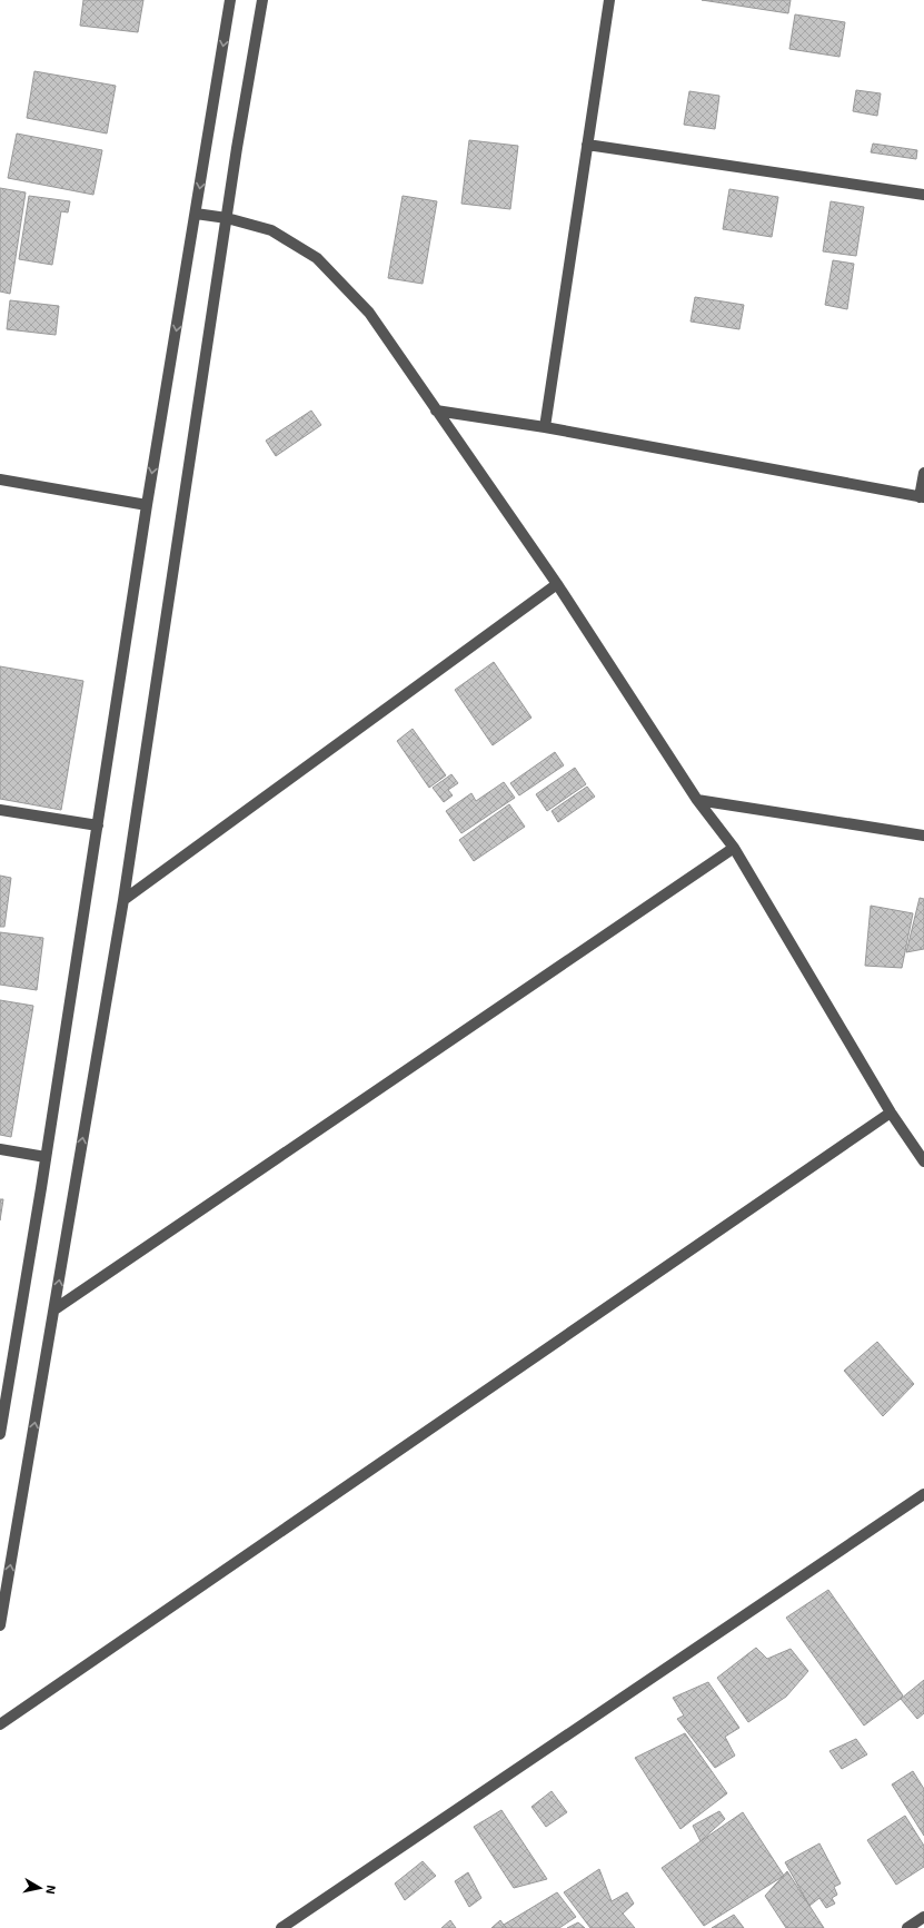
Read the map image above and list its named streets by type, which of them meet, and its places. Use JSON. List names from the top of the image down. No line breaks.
{"north":"right"}
